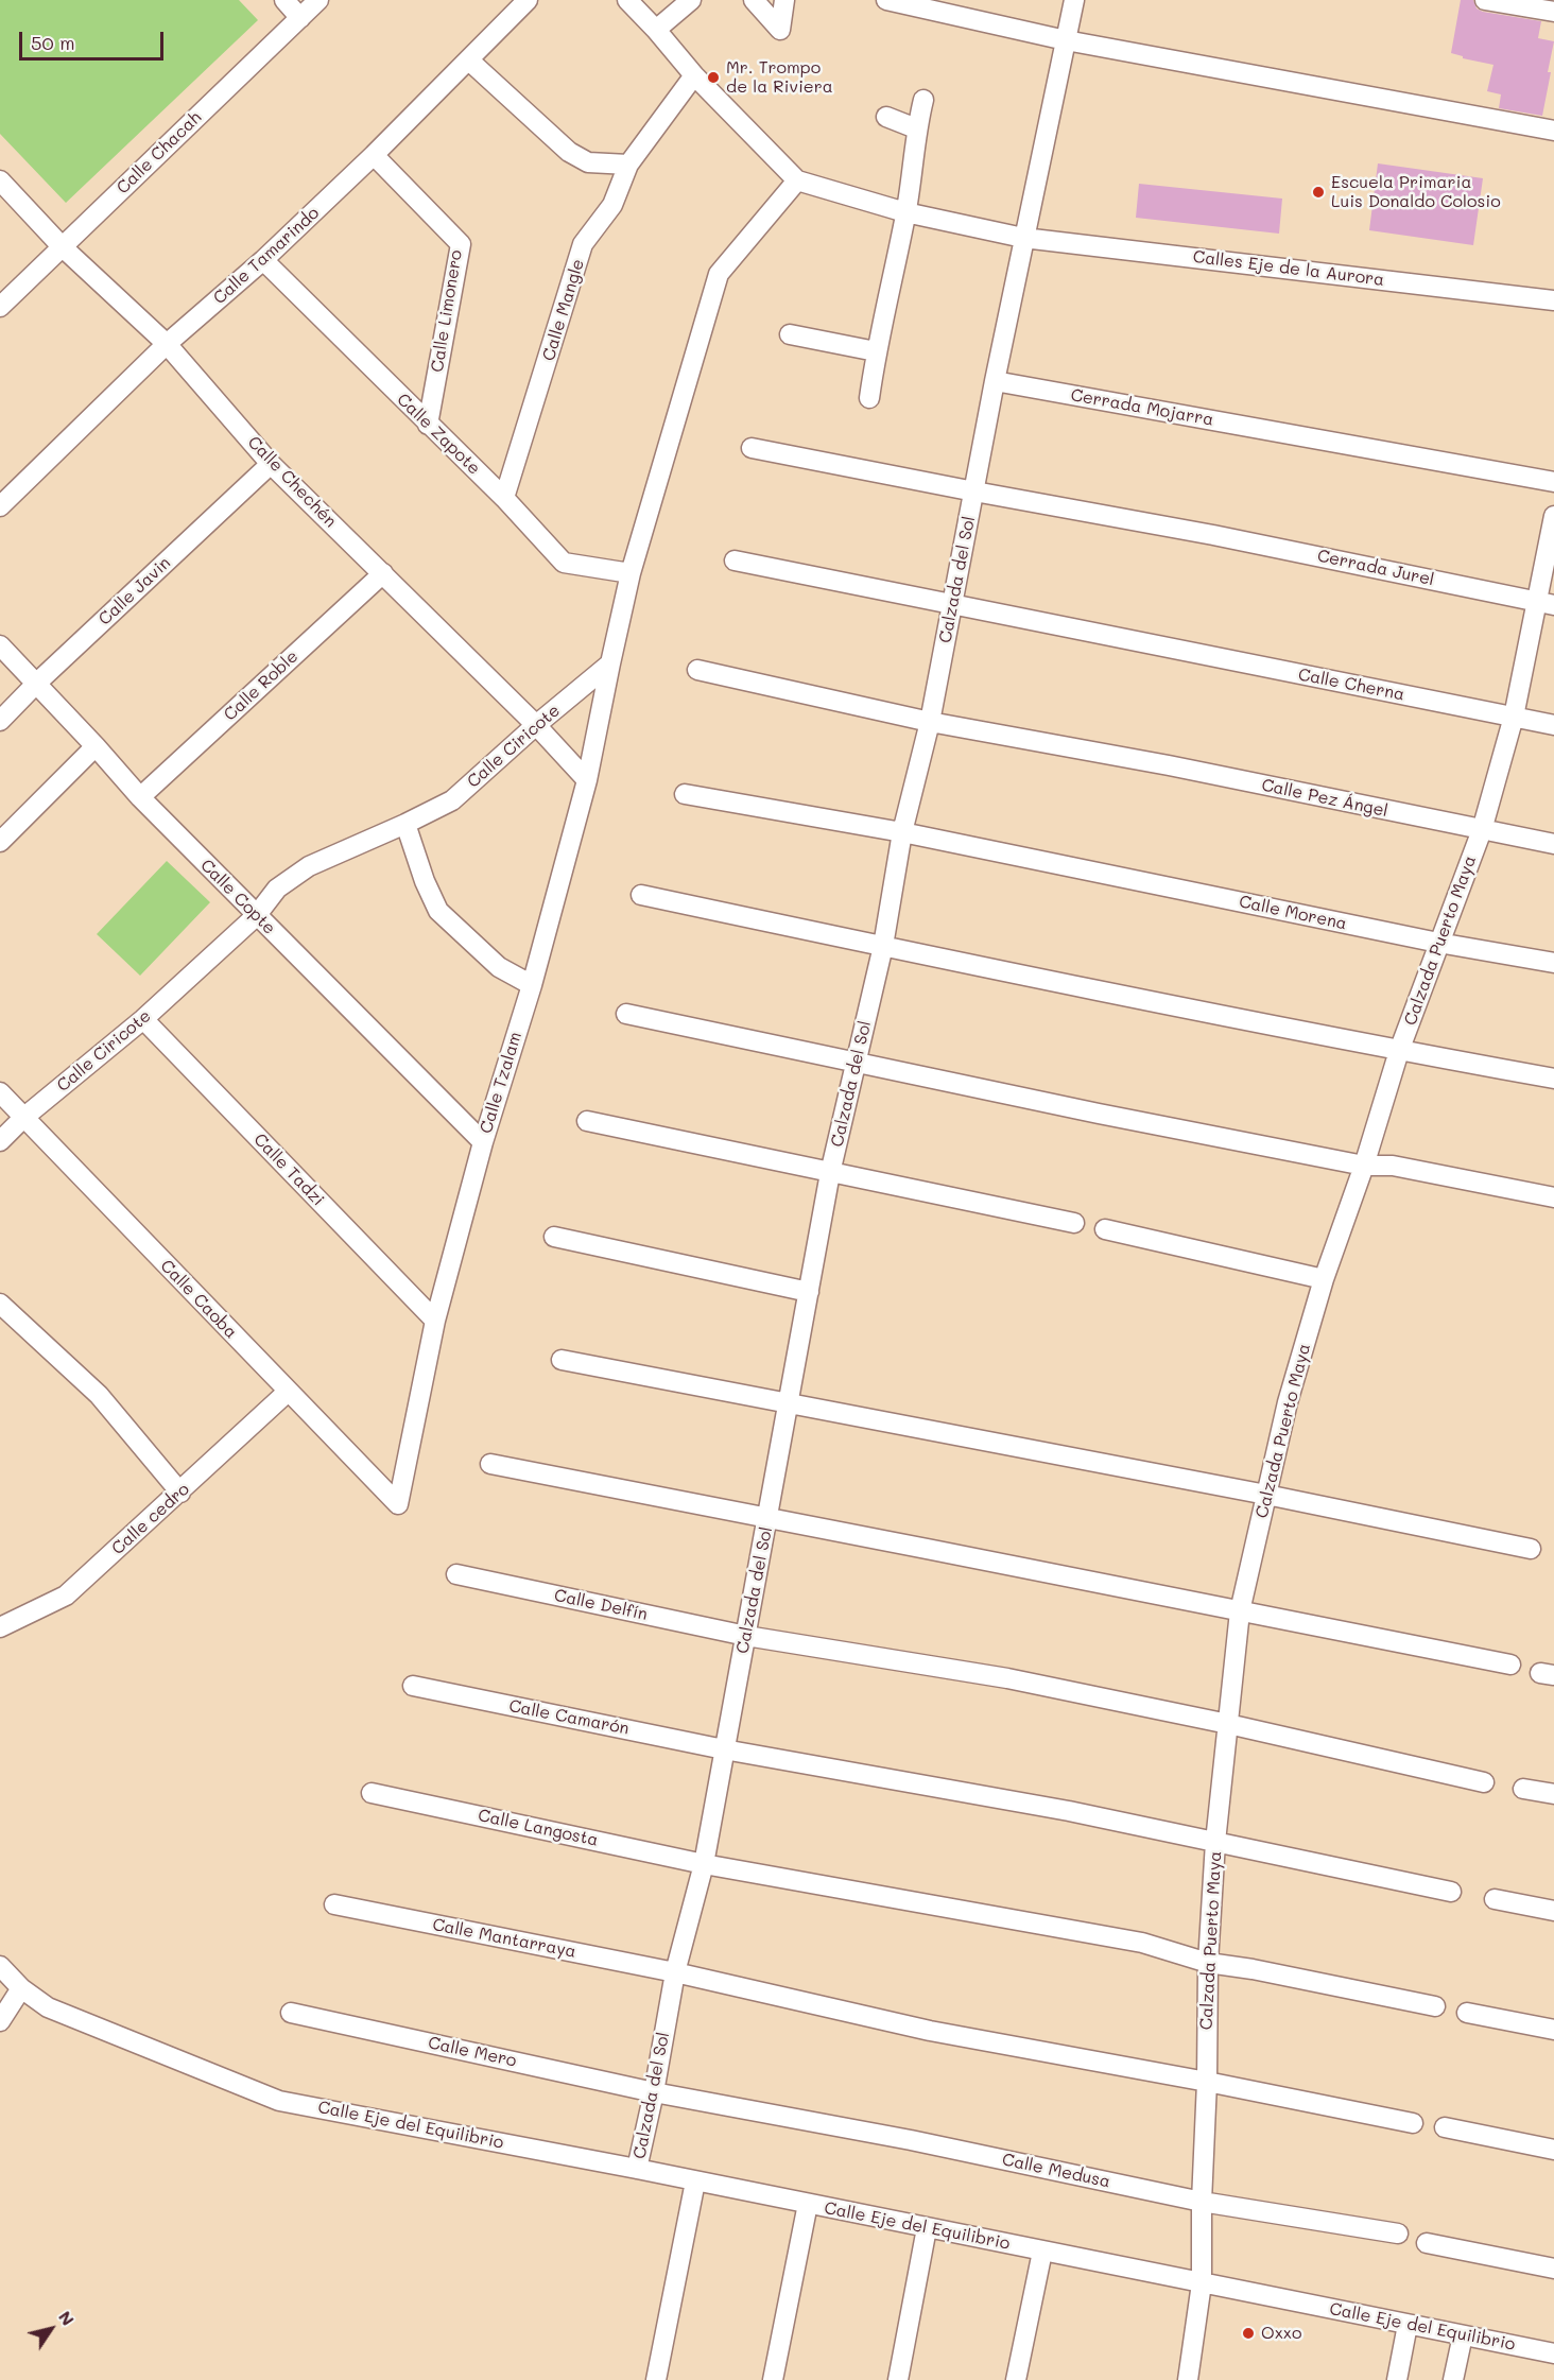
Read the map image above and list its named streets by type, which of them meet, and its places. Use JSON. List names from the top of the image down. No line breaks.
{"streets":{"street":["Calle Chacah","Calle Tamarindo","Calles Eje de la Aurora","Calle Mangle","Calle Limonero","Cerrada Mojarra","Calle Zapote","Calle Chechén","Cerrada Jurel","Calzada del Sol","Calle Javin","Calle Cherna","Calle Roble","Calle Ciricote","Calle Pez Ángel","Calle Copte","Calle Morena","Calzada Puerto Maya","Calle Tzalam","Calle Tadzi","Calle Caoba","Calle cedro","Calle Delfín","Calle Camarón","Calle Langosta","Calle Mantarraya","Calle Mero","Calle Eje del Equilibrio","Calle Medusa"]},"crossings":[["Calle Chacah","Calle Chechén"],["Calle Tamarindo","Calle Limonero"],["Calle Tamarindo","Calle Zapote"],["Calle Tamarindo","Calle Chechén"],["Calles Eje de la Aurora","Calzada del Sol"],["Calle Mangle","Calle Zapote"],["Calle Limonero","Calle Zapote"],["Cerrada Mojarra","Calzada del Sol"],["Calle Chechén","Calle Javin"],["Calle Chechén","Calle Roble"],["Calle Chechén","Calle Ciricote"],["Calle Chechén","Calle Tzalam"],["Cerrada Jurel","Calzada del Sol"],["Cerrada Jurel","Calzada Puerto Maya"],["Calzada del Sol","Calle Cherna"],["Calzada del Sol","Calle Pez Ángel"],["Calzada del Sol","Calle Morena"],["Calzada del Sol","Calle Delfín"],["Calzada del Sol","Calle Camarón"],["Calzada del Sol","Calle Langosta"],["Calzada del Sol","Calle Mantarraya"],["Calzada del Sol","Calle Mero"],["Calzada del Sol","Calle Eje del Equilibrio"],["Calle Javin","Calle Copte"],["Calle Cherna","Calzada Puerto Maya"],["Calle Roble","Calle Copte"],["Calle Ciricote","Calle Copte"],["Calle Ciricote","Calle Tzalam"],["Calle Ciricote","Calle Tadzi"],["Calle Ciricote","Calle Caoba"],["Calle Pez Ángel","Calzada Puerto Maya"],["Calle Copte","Calle Tzalam"],["Calle Morena","Calzada Puerto Maya"],["Calzada Puerto Maya","Calle Delfín"],["Calzada Puerto Maya","Calle Camarón"],["Calzada Puerto Maya","Calle Langosta"],["Calzada Puerto Maya","Calle Mantarraya"],["Calzada Puerto Maya","Calle Eje del Equilibrio"],["Calzada Puerto Maya","Calle Medusa"],["Calle Tzalam","Calle Tadzi"],["Calle Tzalam","Calle Caoba"],["Calle Caoba","Calle cedro"],["Calle Mero","Calle Medusa"]],"places":["Mr. Trompo de la Riviera","Escuela Primaria Luis Donaldo Colosio","Oxxo"],"scale_bar":"50 m","north":"top right"}
